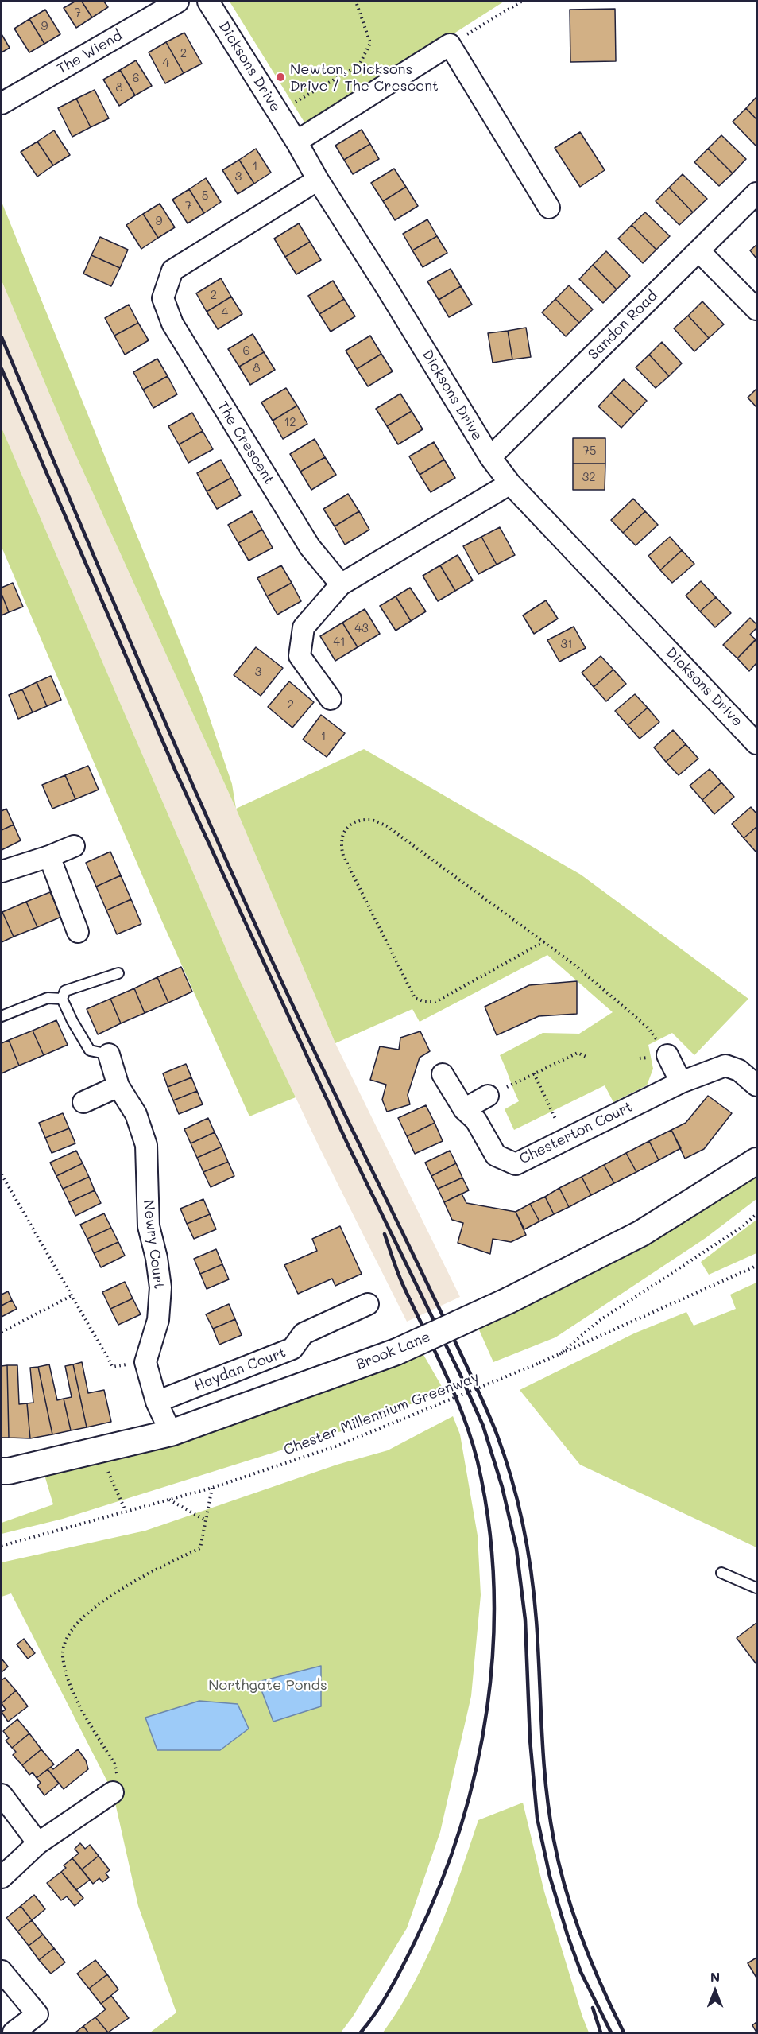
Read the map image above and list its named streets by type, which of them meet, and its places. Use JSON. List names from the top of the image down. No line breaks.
{"streets":{"street":["The Wiend","Dicksons Drive","Sandon Road","The Crescent","Chesterton Court","Newry Court","Brook Lane","Haydan Court"],"path":["Chester Millennium Greenway"]},"crossings":[["Dicksons Drive","Sandon Road"],["Dicksons Drive","The Crescent"]],"parks":["Northgate Ponds"],"places":["Newton, Dicksons Drive / The Crescent"],"house_numbers":["7","9","2","4","6","8","1","3","5","7","9","2","4","6","8","12","75","32","43","41","31","3","2","1"],"north":"top"}
